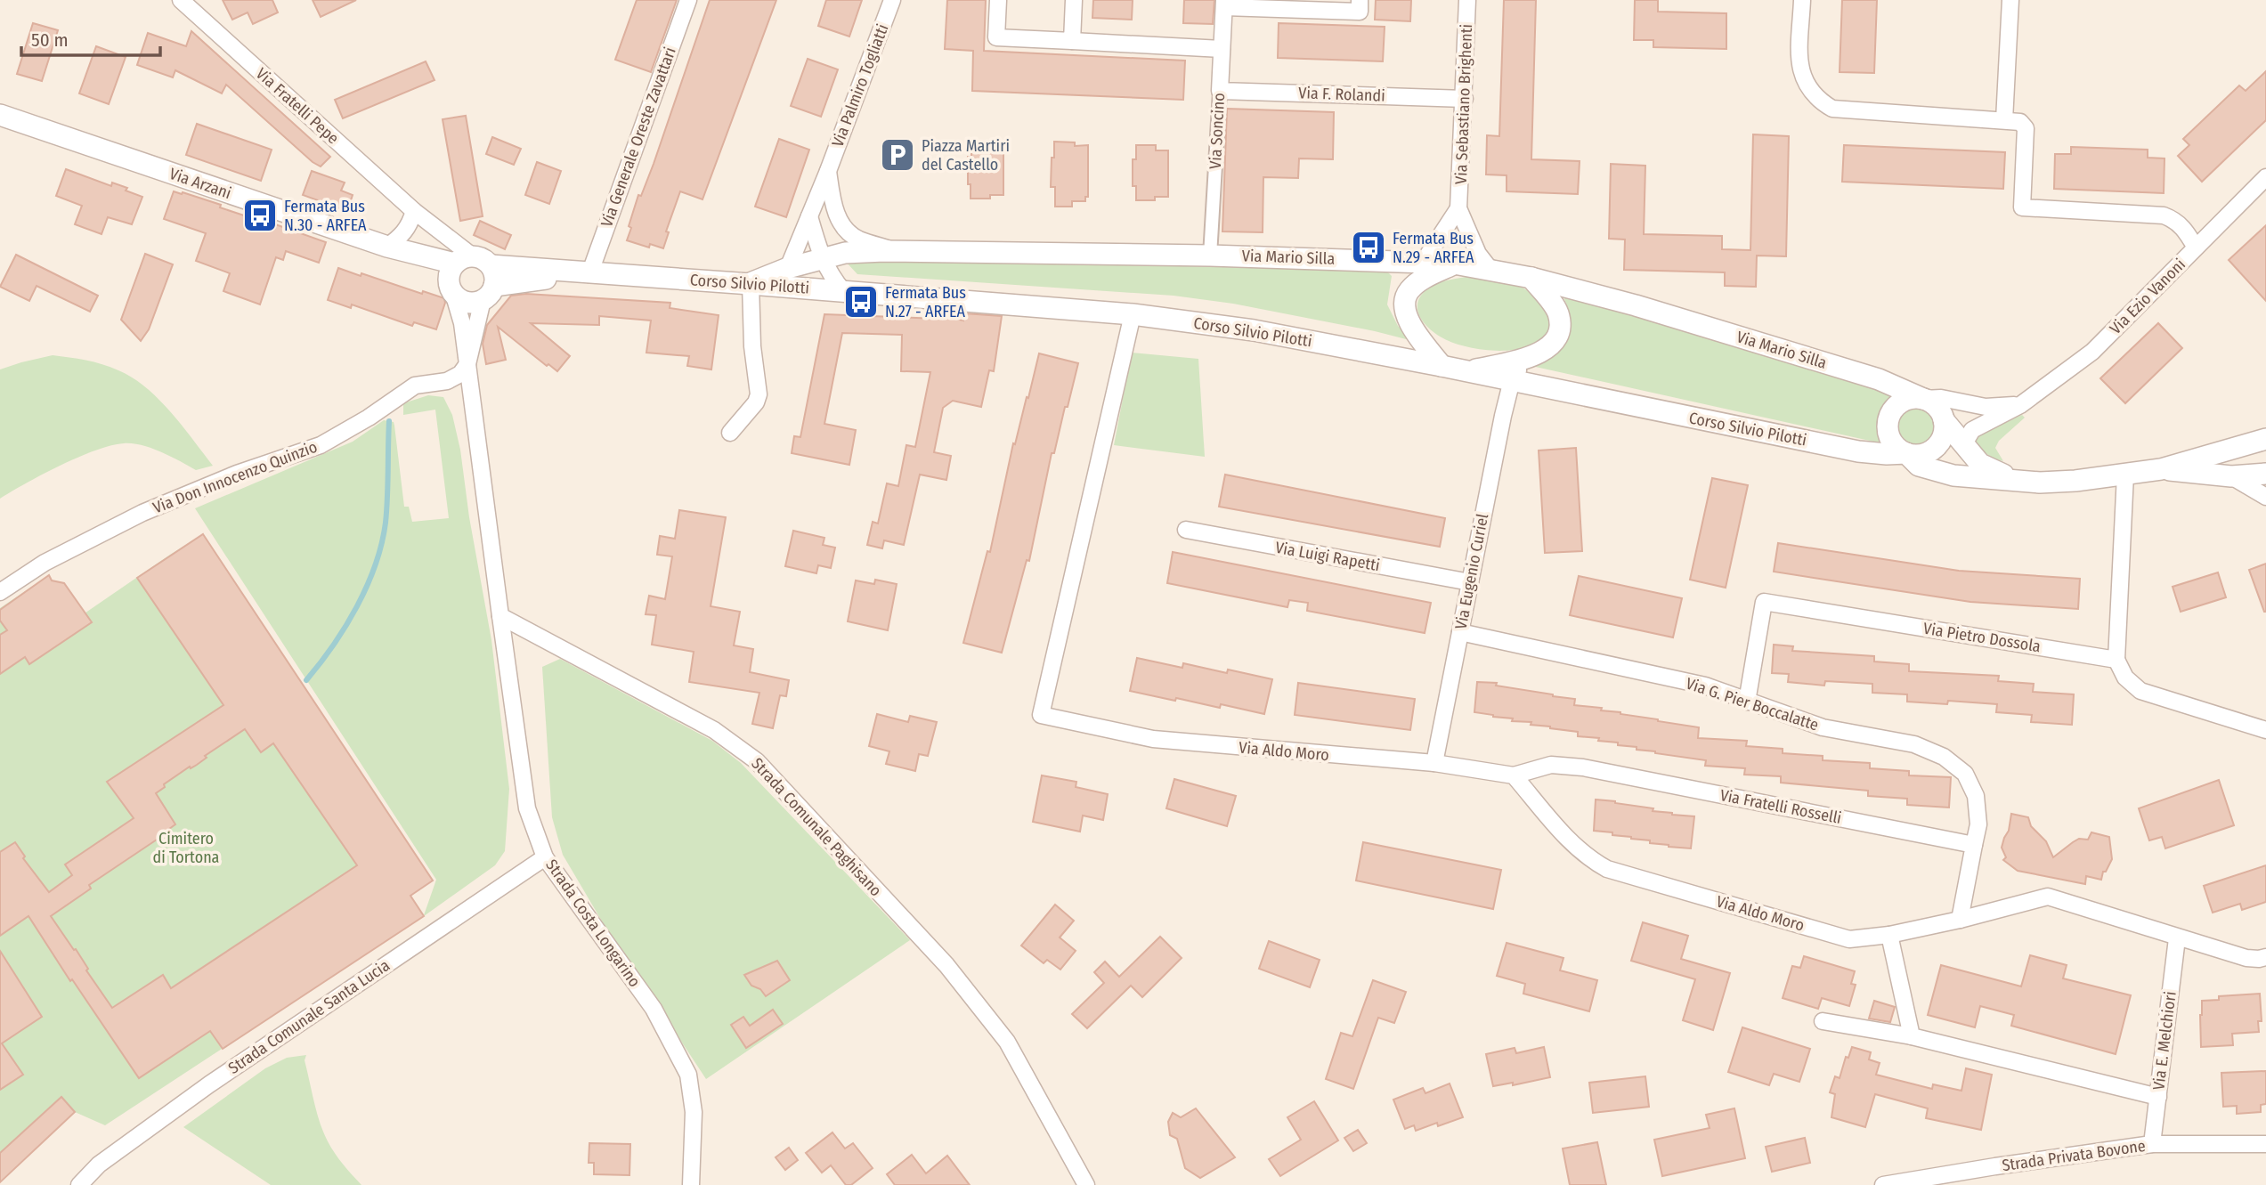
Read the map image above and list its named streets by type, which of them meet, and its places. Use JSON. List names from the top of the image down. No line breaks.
{"streets":{"street":["Via Palmiro Togliatti","Via F. Rolandi","Via Sebastiano Brighenti","Via Fratelli Pepe","Via Soncino","Via Generale Oreste Zavattari","Via Arzani","Via Mario Silla","Corso Silvio Pilotti","Via Ezio Vanoni","Via Don Innocenzo Quinzio","Via Luigi Rapetti","Via Eugenio Curiel","Via Pietro Dossola","Via G. Pier Boccalatte","Via Aldo Moro","Via Fratelli Rosselli","Strada Comunale Paghisano","Strada Costa Longarino","Strada Comunale Santa Lucia","Via E. Melchiori","Strada Privata Bovone"]},"crossings":[["Via Palmiro Togliatti","Via Mario Silla"],["Via F. Rolandi","Via Sebastiano Brighenti"],["Via F. Rolandi","Via Soncino"],["Via Fratelli Pepe","Via Arzani"],["Via Fratelli Pepe","Corso Silvio Pilotti"],["Via Soncino","Via Mario Silla"],["Via Generale Oreste Zavattari","Corso Silvio Pilotti"],["Via Arzani","Corso Silvio Pilotti"],["Via Mario Silla","Corso Silvio Pilotti"],["Corso Silvio Pilotti","Via Eugenio Curiel"],["Corso Silvio Pilotti","Via Aldo Moro"],["Via Luigi Rapetti","Via Eugenio Curiel"],["Via Eugenio Curiel","Via G. Pier Boccalatte"],["Via Eugenio Curiel","Via Aldo Moro"],["Via Pietro Dossola","Via G. Pier Boccalatte"],["Via G. Pier Boccalatte","Via Fratelli Rosselli"],["Via Aldo Moro","Via Fratelli Rosselli"],["Via Aldo Moro","Via E. Melchiori"],["Strada Comunale Paghisano","Strada Costa Longarino"],["Strada Costa Longarino","Strada Comunale Santa Lucia"],["Via E. Melchiori","Strada Privata Bovone"]],"parks":["Cimitero di Tortona"],"places":{"parking":["Piazza Martiri del Castello"],"bus stop":["Fermata Bus N.30 - ARFEA","Fermata Bus N.29 - ARFEA","Fermata Bus N.27 - ARFEA"]},"scale_bar":"50 m"}
